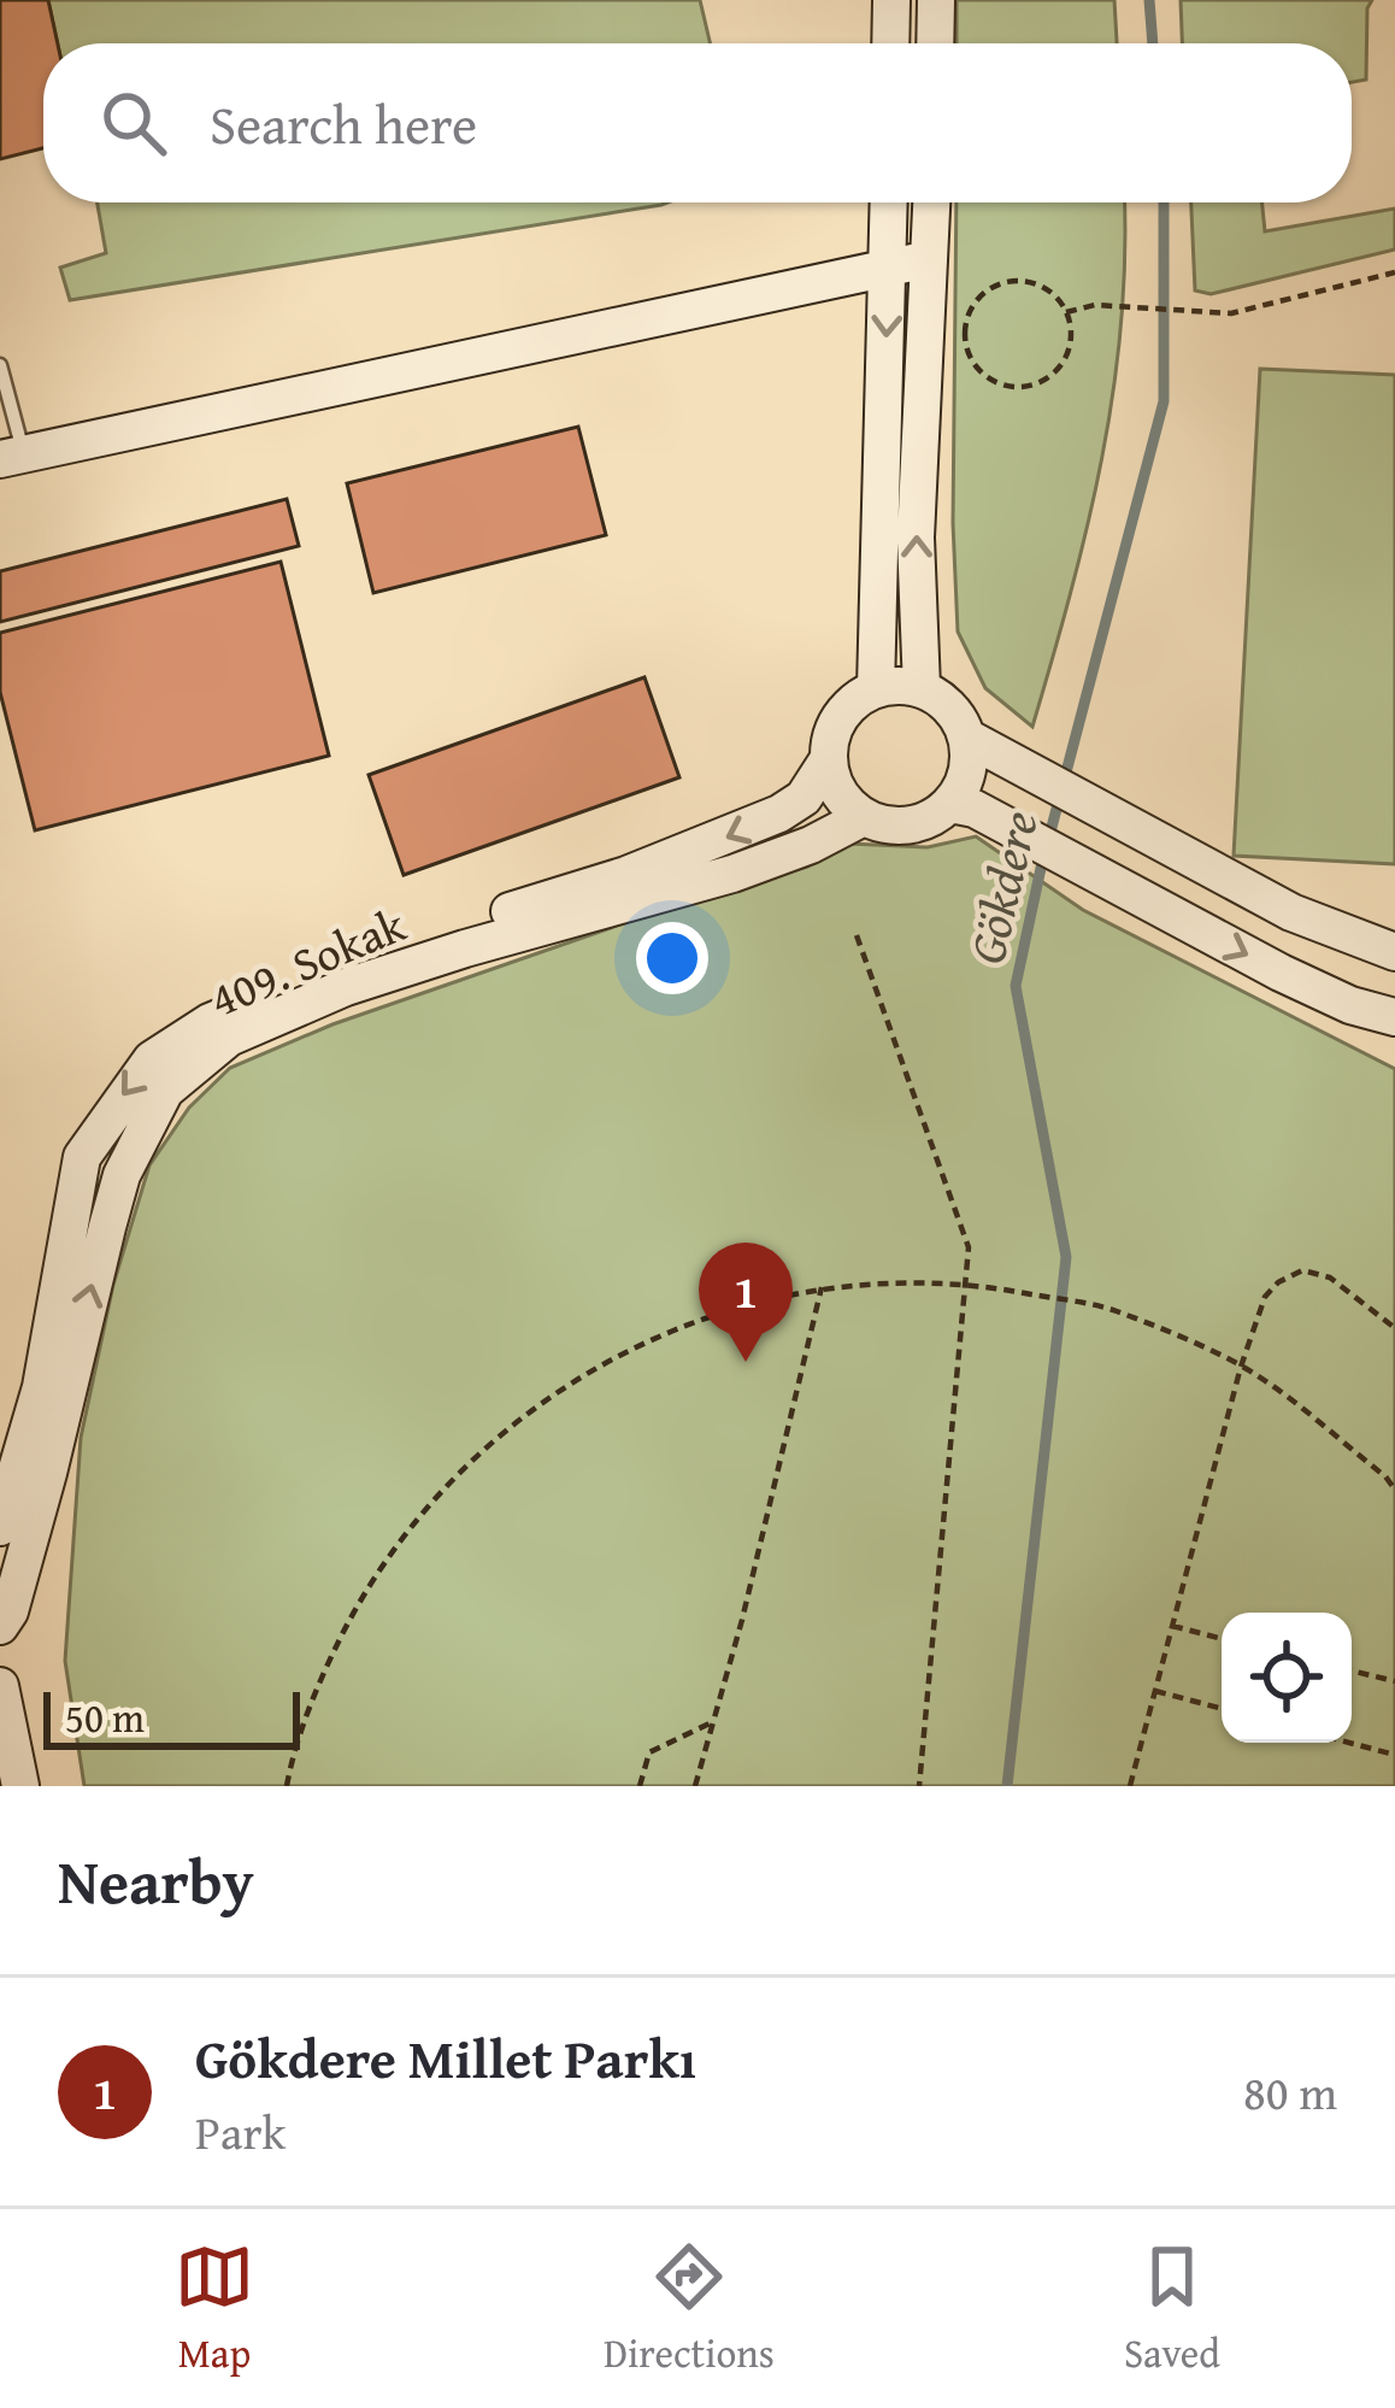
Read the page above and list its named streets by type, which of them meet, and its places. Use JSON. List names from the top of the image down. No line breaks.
{"streets":{"main road":["409. Sokak"]},"water":["Gökdere"],"scale_bar":"50 m","page":{"search":"Search here","pins":"1","scale":"50 m","heading":"Nearby","list":[{"mark":"1","name":"Gökdere Millet Parkı","note":"Park","value":"80 m"}],"nav":["Map","Directions","Saved"]}}
